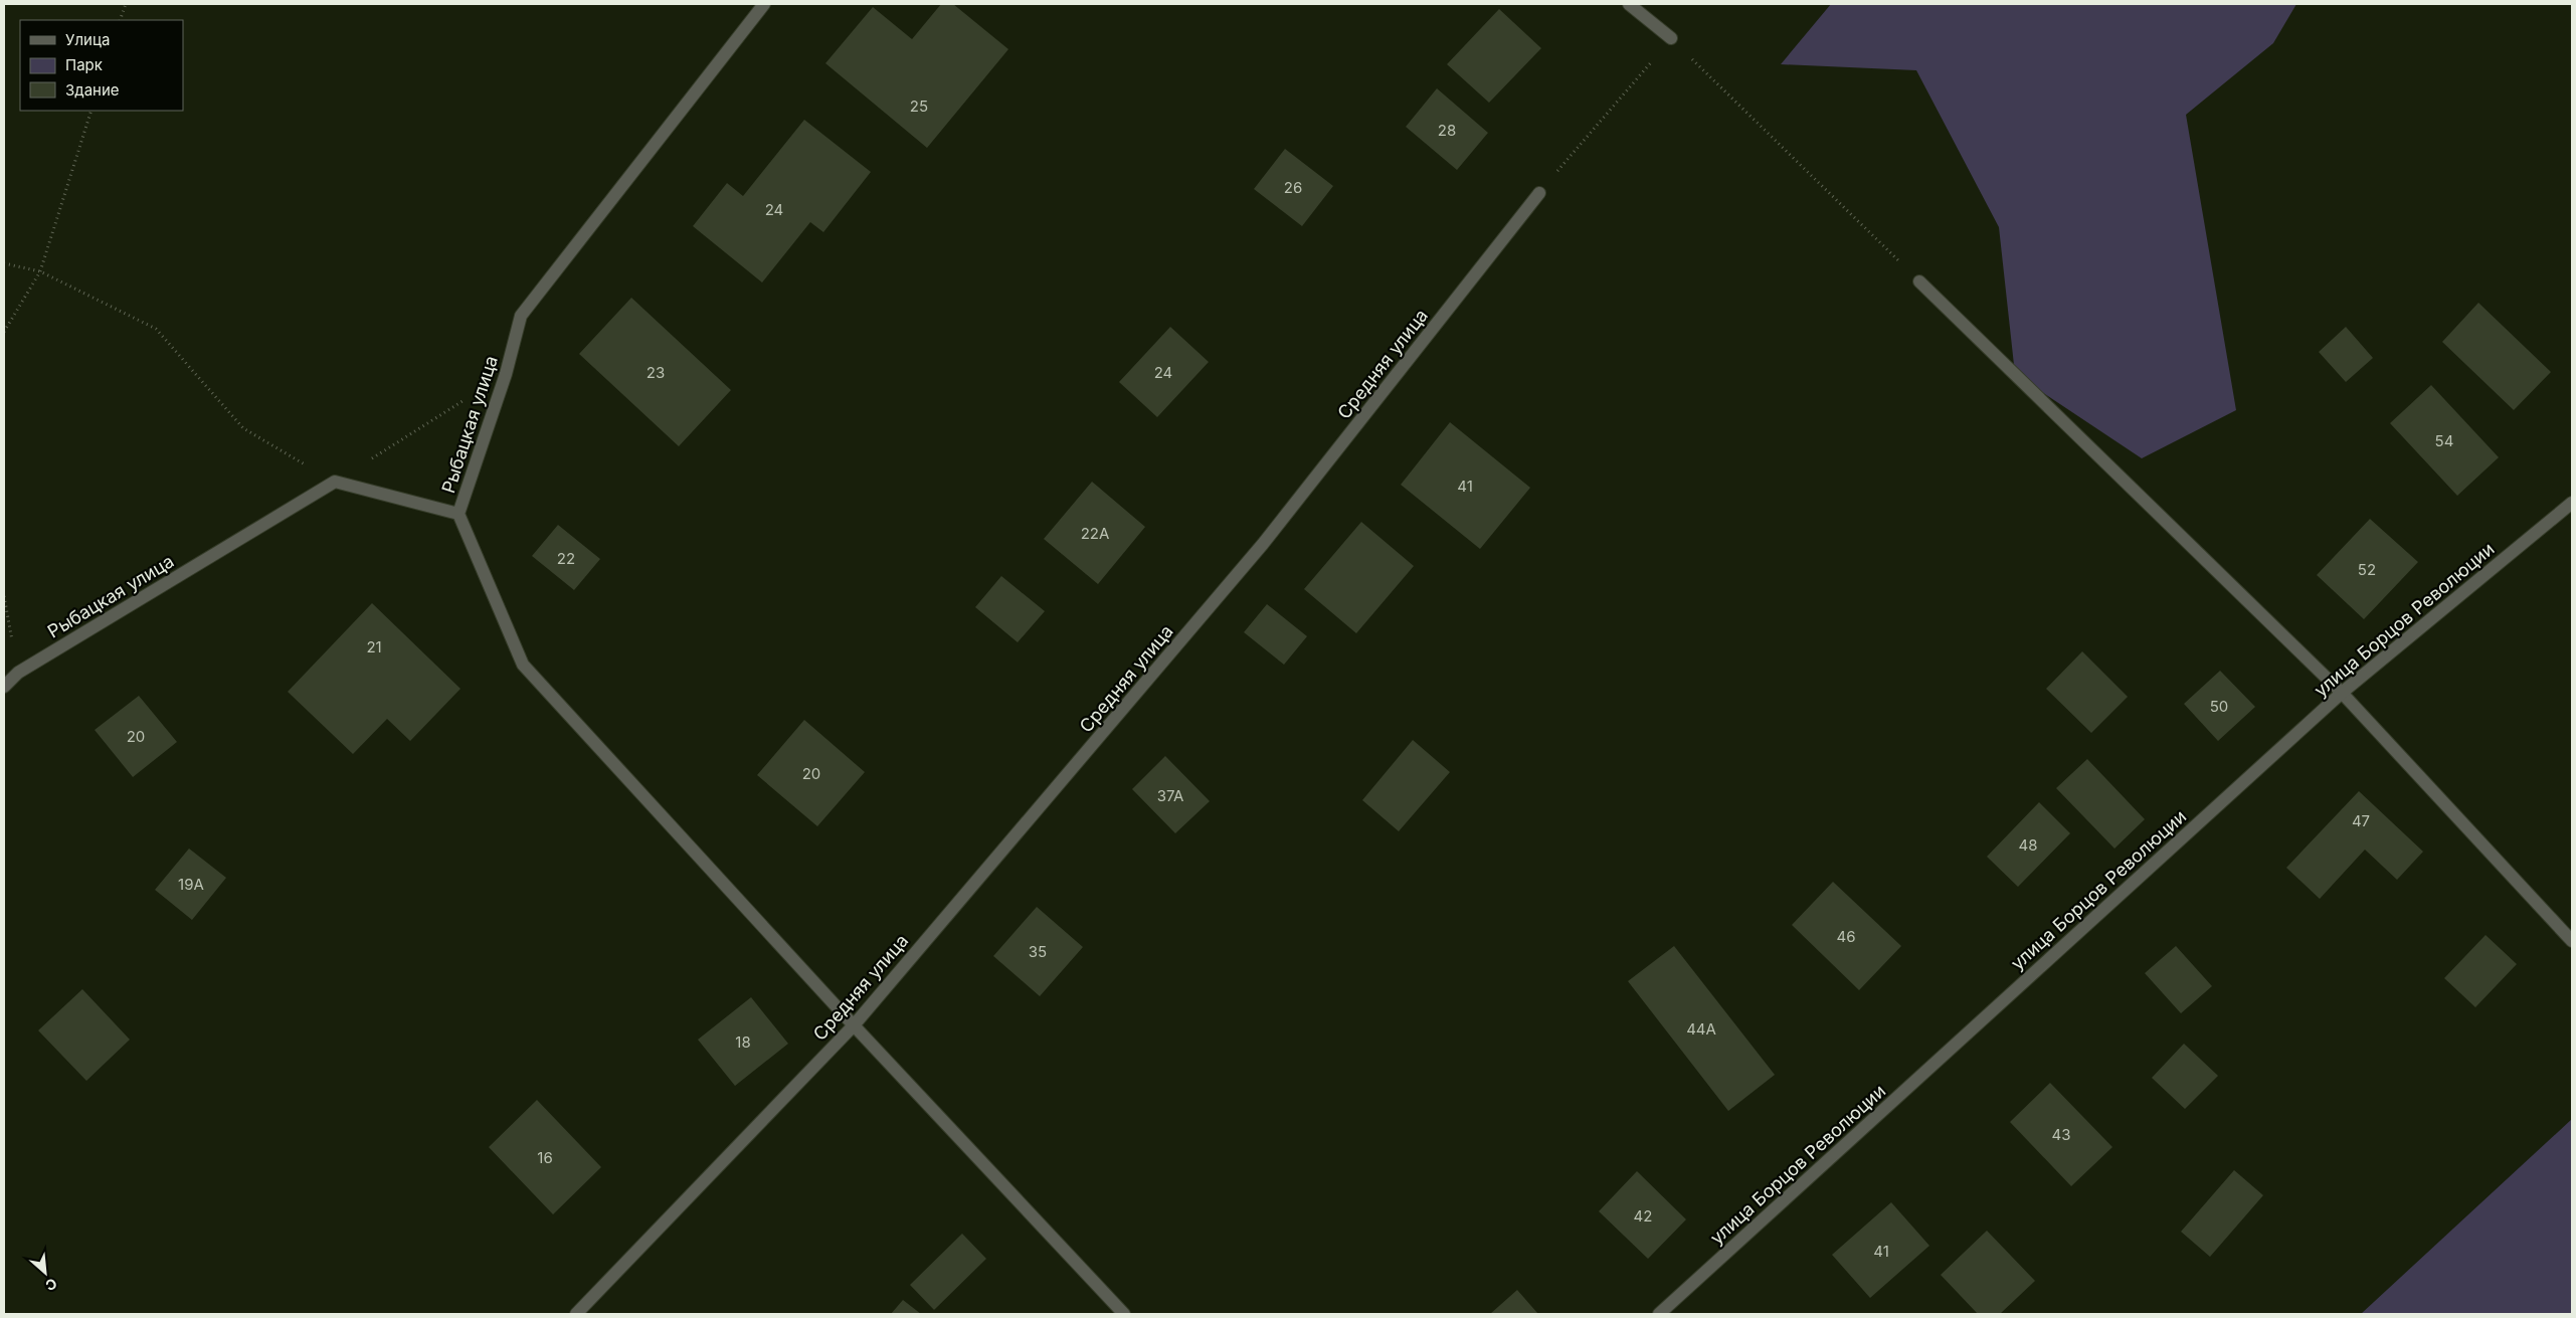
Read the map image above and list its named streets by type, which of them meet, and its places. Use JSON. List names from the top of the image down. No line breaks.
{"streets":{"street":["Средняя улица","Рыбацкая улица","улица Борцов Революции"]},"house_numbers":["25","28","26","24","23","24","54","41","22А","22","52","21","50","20","20","37А","47","48","19А","46","35","44А","18","43","16","42","41"],"legend":["Улица","Парк","Здание"],"north":"bottom right"}
